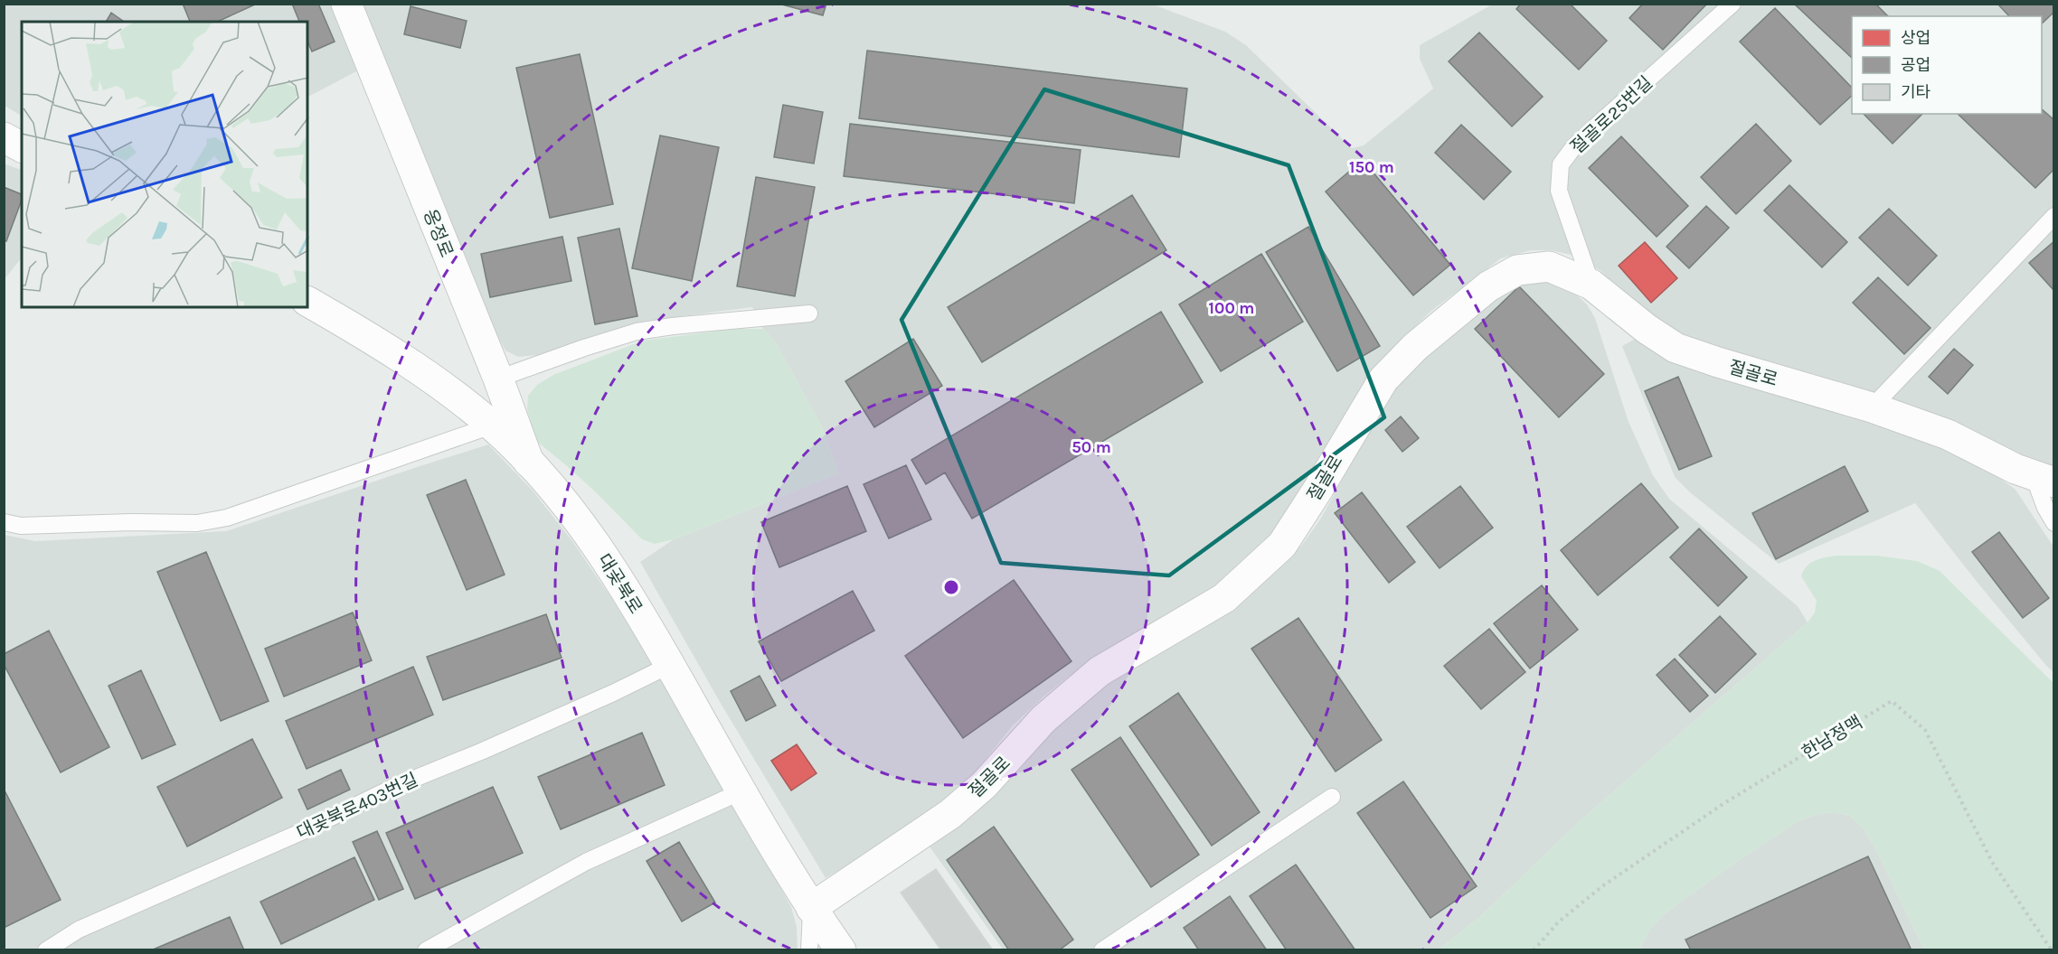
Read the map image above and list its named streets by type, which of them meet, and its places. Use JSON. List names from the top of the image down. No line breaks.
{"streets":{"street":["옹정로","절골로","대곶북로"],"lane":["절골로25번길","대곶북로403번길"],"path":["한남정맥"]},"crossings":[["절골로25번길","절골로"],["옹정로","대곶북로"],["절골로","대곶북로"],["대곶북로","대곶북로403번길"]],"legend":["상업","공업","기타"],"rings":["150 m","100 m","50 m"]}
